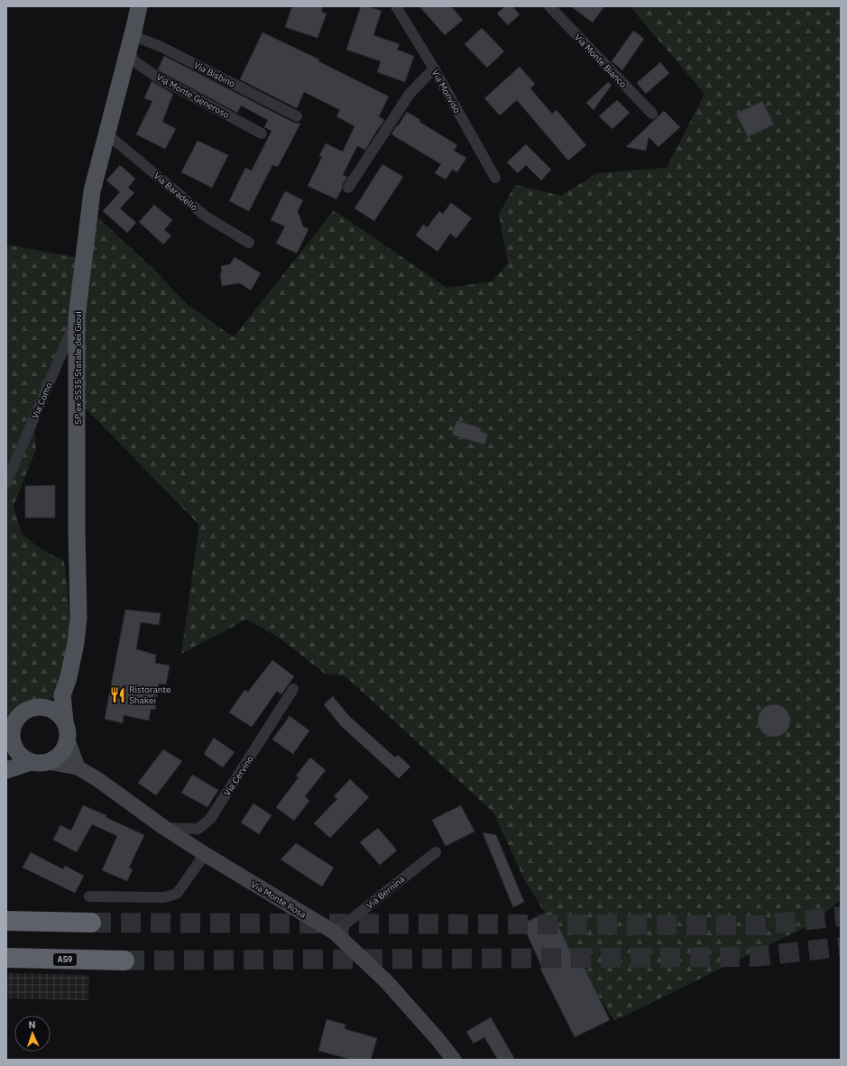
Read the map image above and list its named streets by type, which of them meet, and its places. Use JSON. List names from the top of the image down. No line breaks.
{"streets":{"highway":["A59"],"main road":["SP ex SS35 Statale dei Giovi"],"street":["Via Monte Bianco","Via Bisbino","Via Monviso","Via Monte Generoso","Via Baradello","Via Como","Via Cervino","Via Bernina","Via Monte Rosa"]},"crossings":[["Via Bisbino","SP ex SS35 Statale dei Giovi"],["Via Monte Generoso","SP ex SS35 Statale dei Giovi"],["Via Baradello","SP ex SS35 Statale dei Giovi"],["SP ex SS35 Statale dei Giovi","Via Como"],["SP ex SS35 Statale dei Giovi","Via Monte Rosa"],["Via Cervino","Via Monte Rosa"],["Via Bernina","Via Monte Rosa"]],"places":{"restaurant":["Ristorante Shakei"]},"north":"top"}
